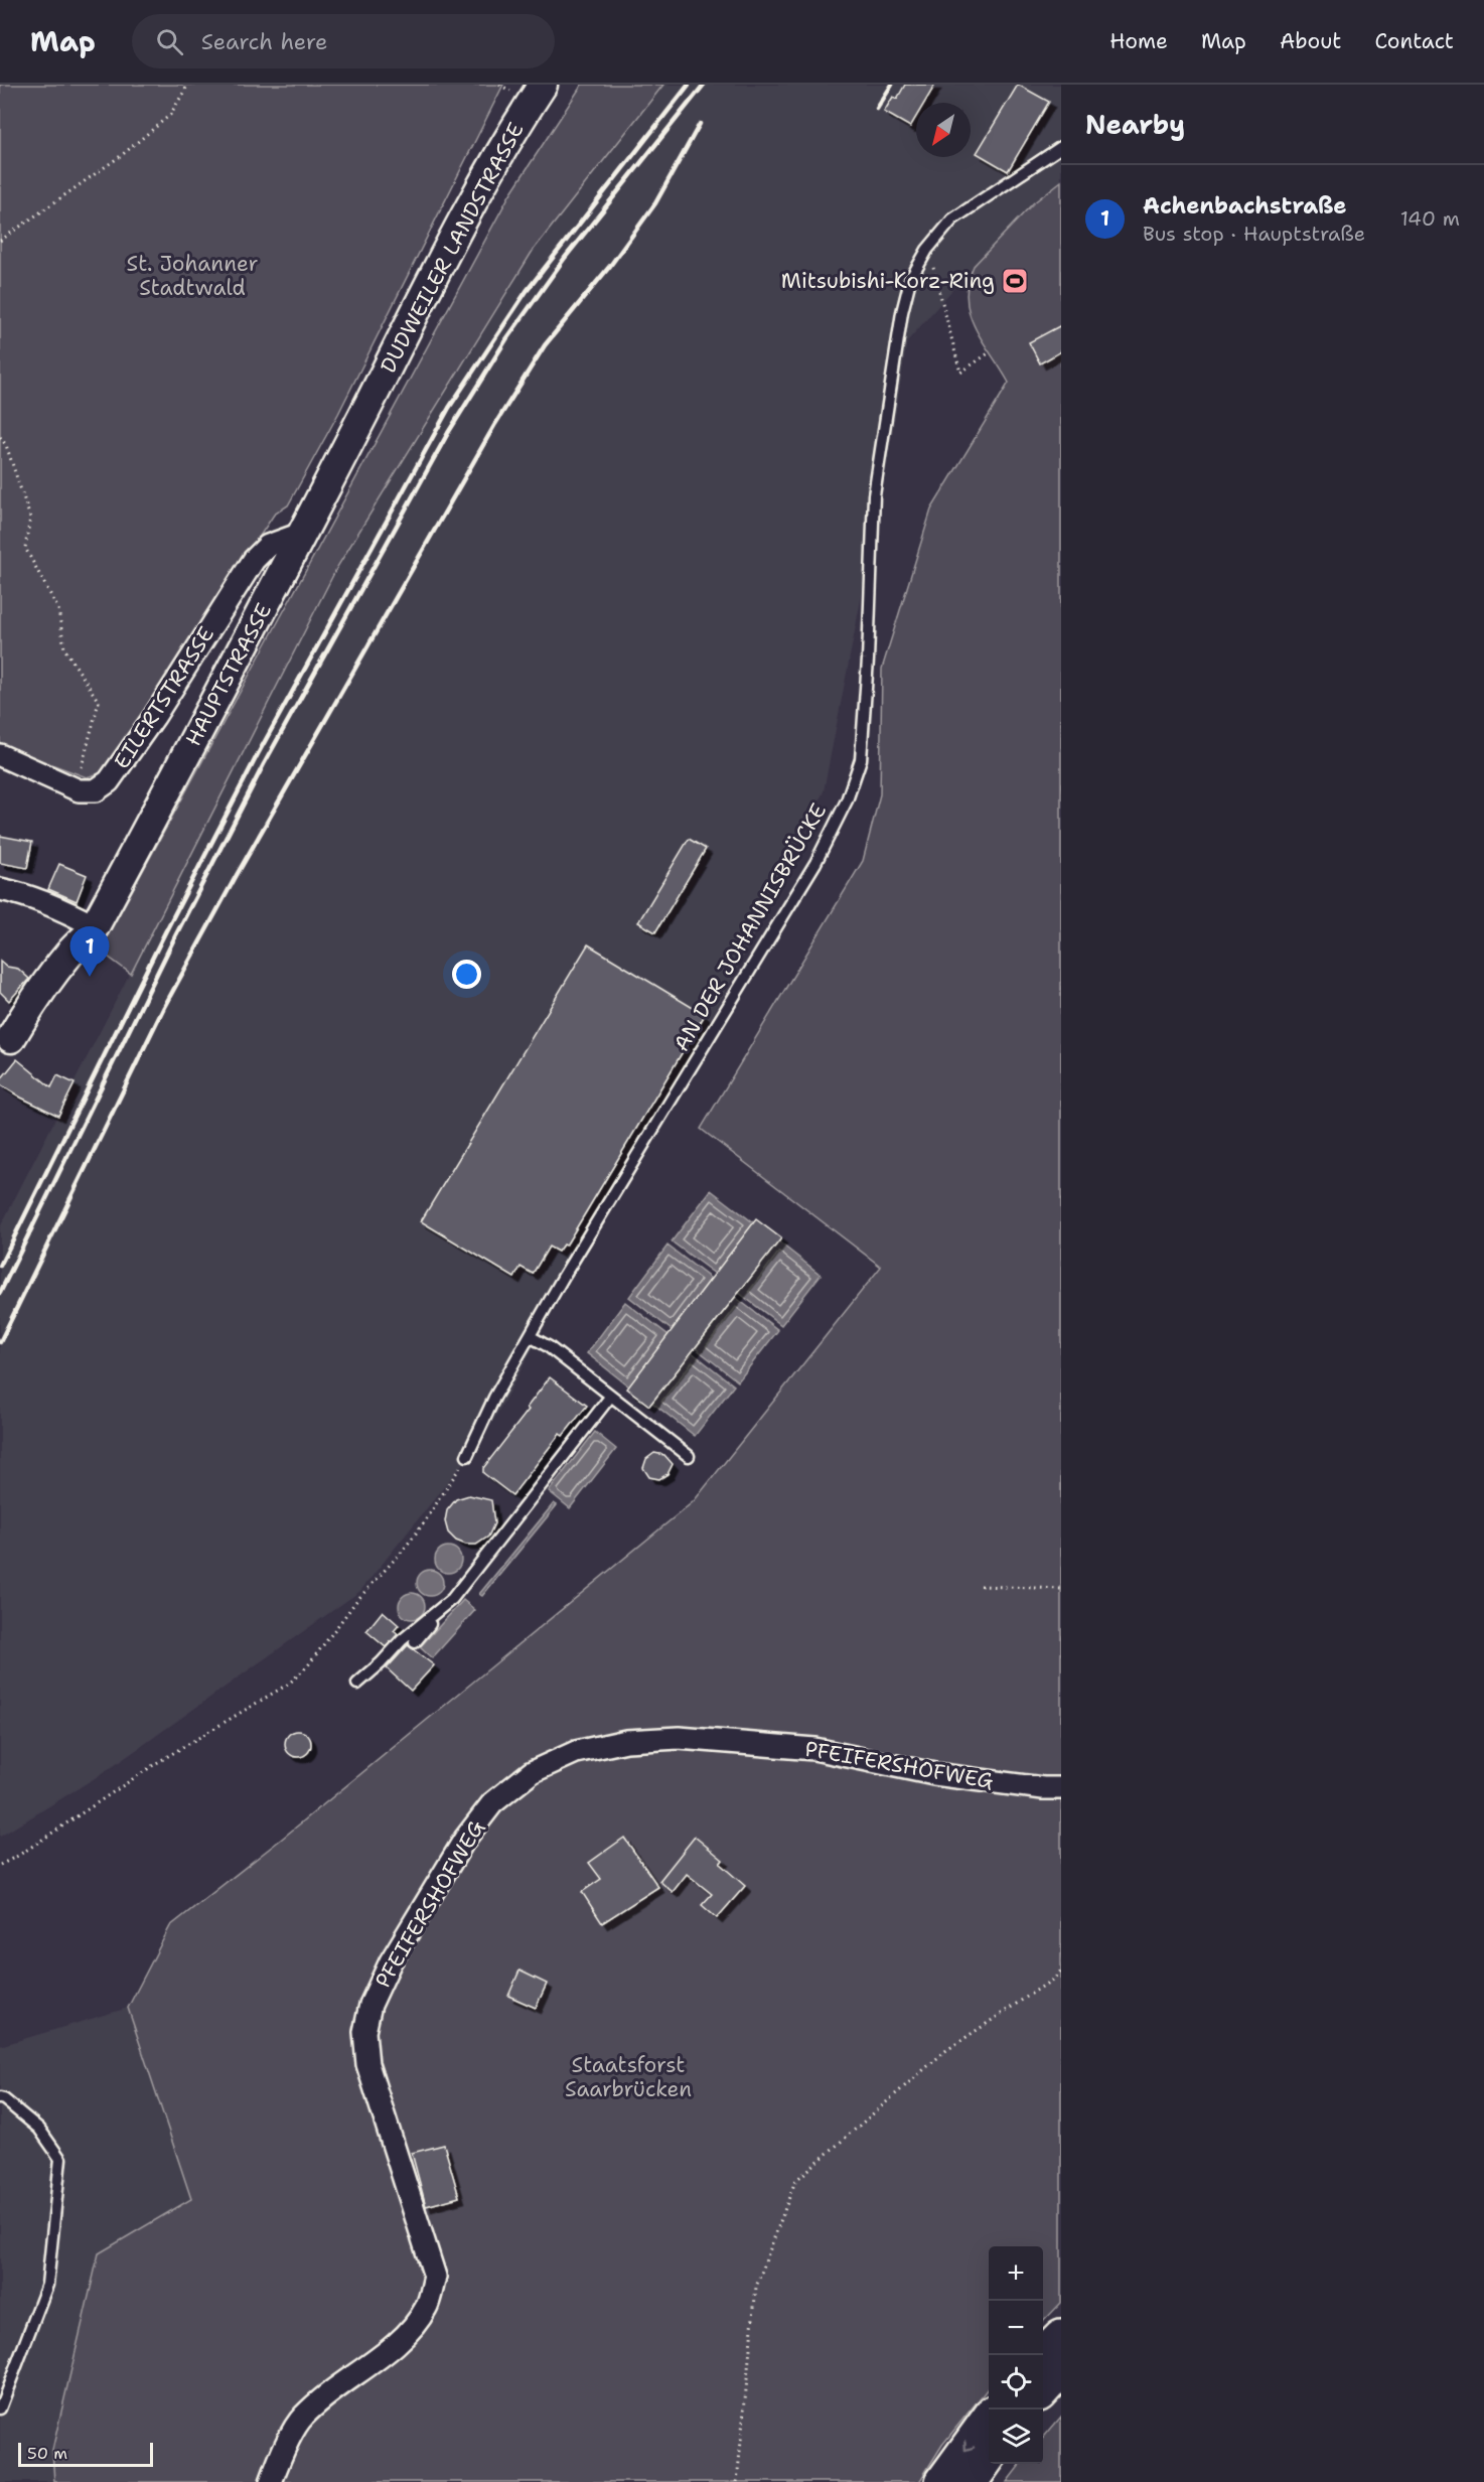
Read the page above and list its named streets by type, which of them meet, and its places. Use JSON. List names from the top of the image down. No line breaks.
{"streets":{"main road":["DUDWEILER LANDSTRASSE","HAUPTSTRASSE"],"street":["EILERTSTRASSE","PFEIFERSHOFWEG"],"lane":["AN DER JOHANNISBRÜCKE"]},"crossings":[["DUDWEILER LANDSTRASSE","HAUPTSTRASSE"],["HAUPTSTRASSE","EILERTSTRASSE"]],"parks":["St. Johanner Stadtwald","Staatsforst Saarbrücken"],"places":{"sports":["Mitsubishi-Korz-Ring"]},"scale_bar":"50 m","north":"bottom left","page":{"header":"Map","search":"Search here","nav":["Home","Map","About","Contact"],"heading":"Nearby","list":[{"mark":"1","name":"Achenbachstraße","note":"Bus stop · Hauptstraße","value":"140 m"}],"pins":"1","map_buttons":["+","−"],"scale":"50 m"}}
